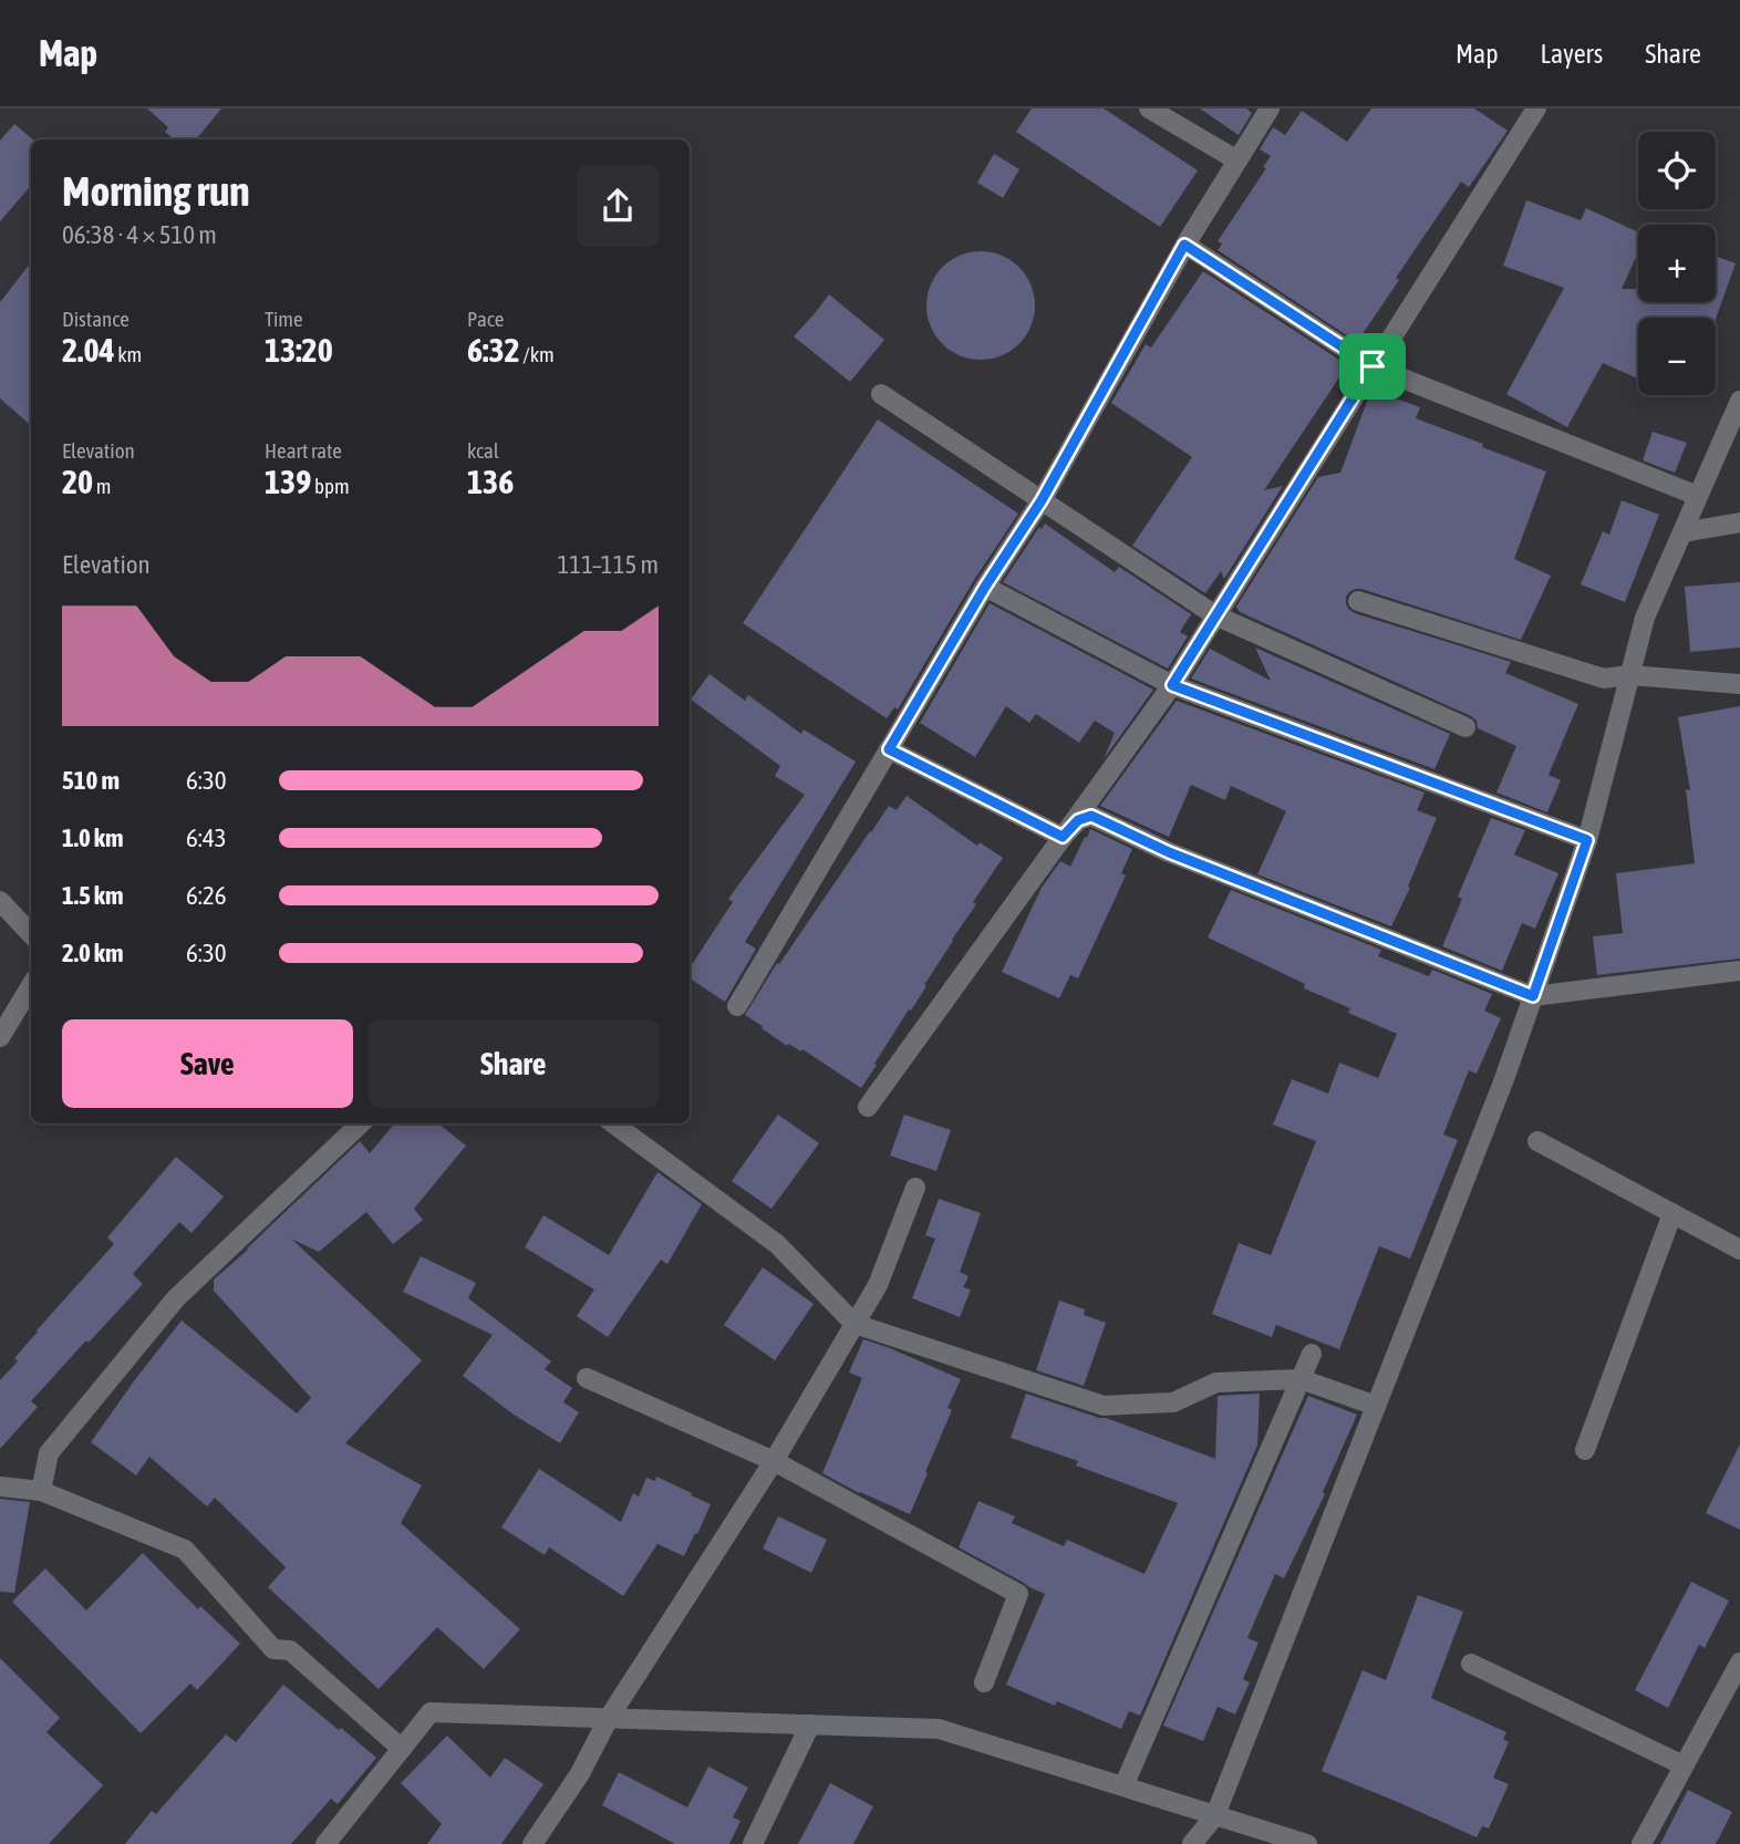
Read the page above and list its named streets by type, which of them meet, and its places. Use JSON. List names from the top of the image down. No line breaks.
{"page":{"header":"Map","nav":["Map","Layers","Share"],"map_buttons":["+","−"],"heading":["Morning run","06:38 · 4 × 510 m"],"stats":[["Distance","2.04 km"],["Time","13:20"],["Pace","6:32 /km"],["Elevation","20 m"],["Heart rate","139 bpm"],["kcal","136"]],"chart":["Elevation","111–115 m"],"list":[{"name":"510 m","note":"6:30"},{"name":"1.0 km","note":"6:43"},{"name":"1.5 km","note":"6:26"},{"name":"2.0 km","note":"6:30"}],"buttons":["Save","Share"]}}
